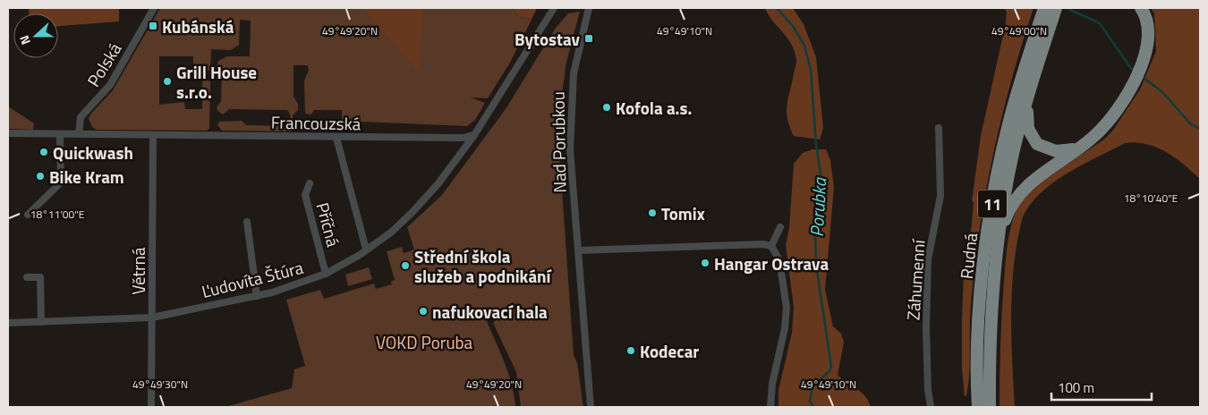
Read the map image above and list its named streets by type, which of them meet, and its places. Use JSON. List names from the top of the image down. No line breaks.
{"streets":{"highway":["11","Rudná"],"street":["Polská","Francouzská","Nad Porubkou","Příčná","Větrná","Ľudovíta Štúra","Záhumenní"]},"crossings":[["Polská","Francouzská"],["Francouzská","Větrná"],["Francouzská","Ľudovíta Štúra"],["Příčná","Ľudovíta Štúra"],["Větrná","Ľudovíta Štúra"]],"water":["Porubka"],"parks":["VOKD Poruba"],"places":{"transit":["Kubánská","Bytostav"],"other":["Grill House s.r.o.","Kofola a.s.","Quickwash","Bike Kram","Tomix","Hangar Ostrava","Střední škola služeb a podnikání","nafukovací hala","Kodecar"]},"scale_bar":"100 m","north":"left","coordinates":["49°49'00\"N","49°49'20\"N","49°49'10\"N","18°10'40\"E","18°11'00\"E","49°49'30\"N"]}
